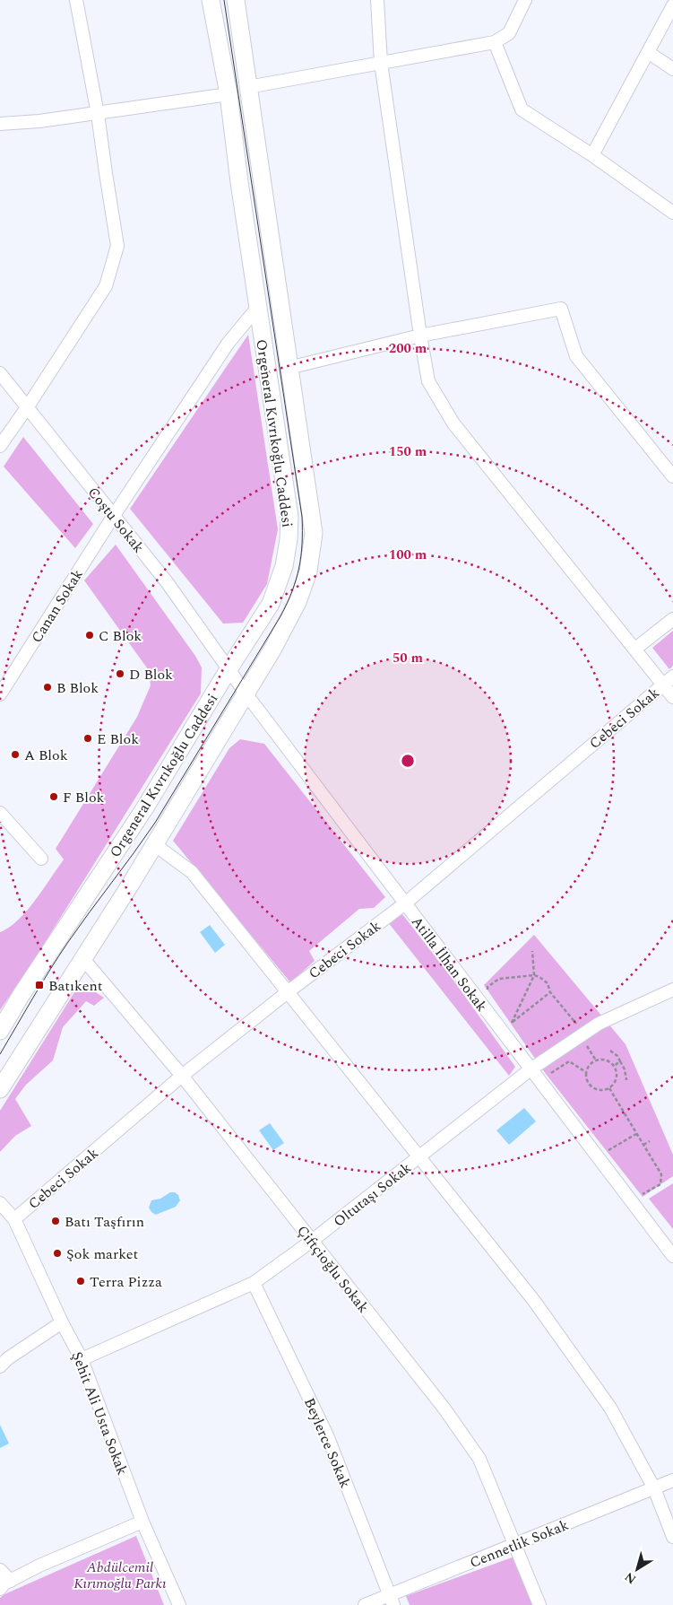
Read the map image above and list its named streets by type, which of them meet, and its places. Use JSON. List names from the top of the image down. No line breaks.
{"streets":{"main road":["Orgeneral Kıvrıkoğlu Caddesi"],"street":["Coştu Sokak","Canan Sokak","Cebeci Sokak","Atilla İlhan Sokak","Oltutaşı Sokak","Çiftçioğlu Sokak","Şehit Ali Usta Sokak","Beylerce Sokak","Cennetlik Sokak"]},"crossings":[["Orgeneral Kıvrıkoğlu Caddesi","Coştu Sokak"],["Orgeneral Kıvrıkoğlu Caddesi","Canan Sokak"],["Orgeneral Kıvrıkoğlu Caddesi","Atilla İlhan Sokak"],["Coştu Sokak","Canan Sokak"],["Coştu Sokak","Atilla İlhan Sokak"],["Cebeci Sokak","Atilla İlhan Sokak"],["Cebeci Sokak","Çiftçioğlu Sokak"],["Cebeci Sokak","Şehit Ali Usta Sokak"],["Atilla İlhan Sokak","Oltutaşı Sokak"],["Oltutaşı Sokak","Çiftçioğlu Sokak"],["Oltutaşı Sokak","Şehit Ali Usta Sokak"],["Oltutaşı Sokak","Beylerce Sokak"],["Çiftçioğlu Sokak","Cennetlik Sokak"],["Beylerce Sokak","Cennetlik Sokak"]],"parks":["Abdülcemil Kırımoğlu Parkı"],"places":{"other":["C Blok","D Blok","B Blok","E Blok","A Blok","F Blok","Batı Taşfırın","Şok market","Terra Pizza"],"transit":["Batıkent"]},"north":"bottom left","rings":["200 m","150 m","100 m","50 m"]}
